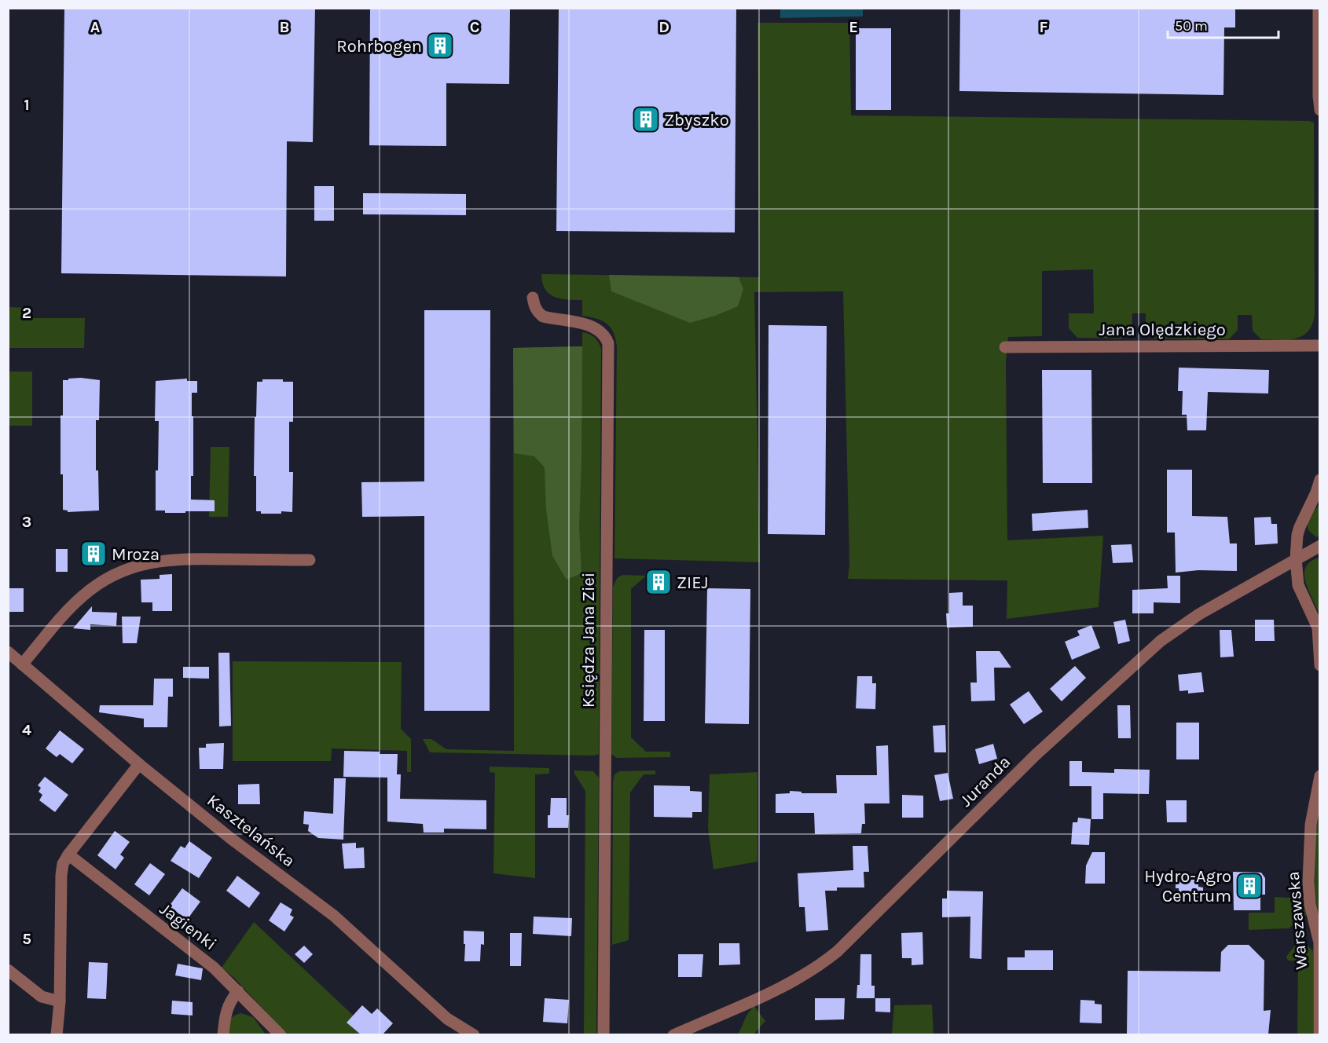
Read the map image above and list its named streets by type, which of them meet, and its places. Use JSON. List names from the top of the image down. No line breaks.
{"streets":{"street":["Jana Olędzkiego","Księdza Jana Ziei","Juranda","Kasztelańska","Warszawska","Jagienki"]},"places":{"building":["Rohrbogen","Zbyszko","Mroza","ZIEJ","Hydro-Agro Centrum"]},"scale_bar":"50 m","grid":{"columns":["A","B","C","D","E","F"],"rows":["1","2","3","4","5"]}}
